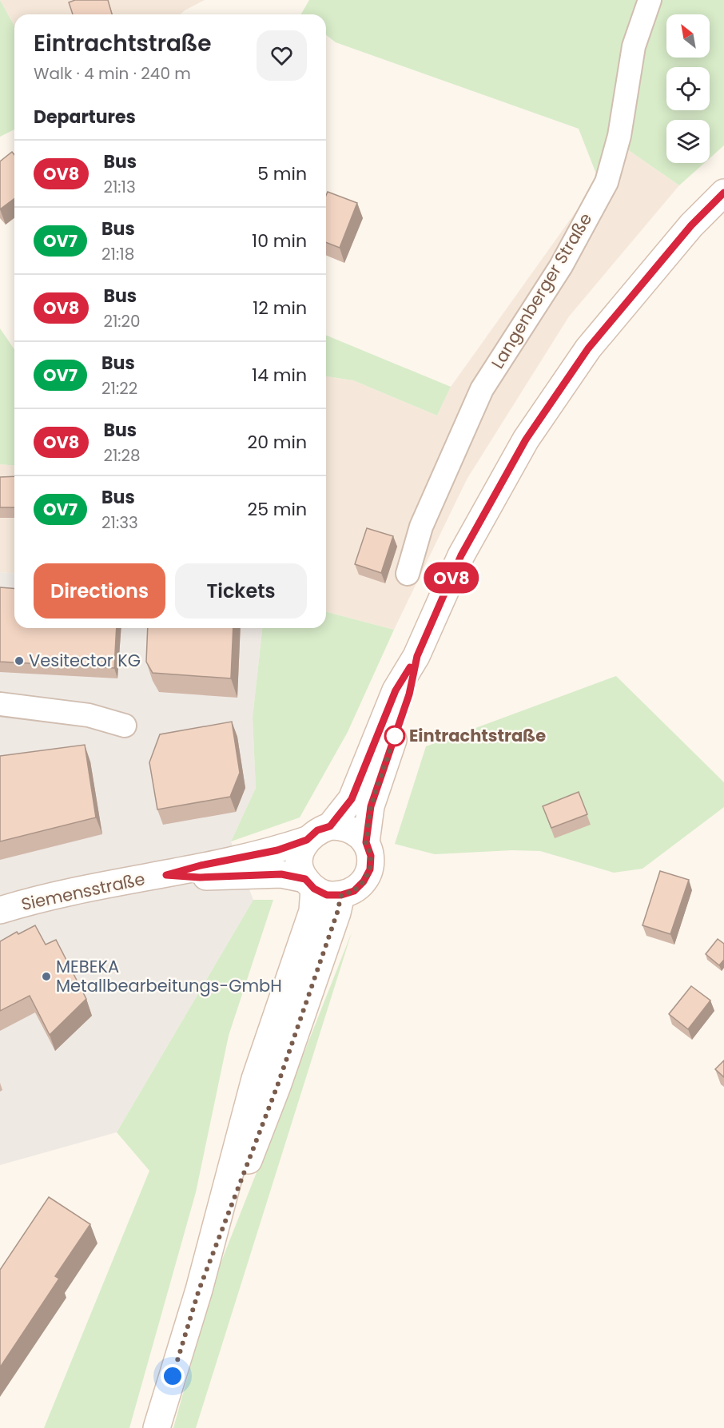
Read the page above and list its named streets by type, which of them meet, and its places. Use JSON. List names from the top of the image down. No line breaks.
{"streets":{"main road":["Siemensstraße"],"street":["Langenberger Straße"]},"places":["Vesitector KG","Eintrachtstraße","MEBEKA Metallbearbeitungs-GmbH"],"lines":["bus line OV8"],"north":"top left","page":{"on_map":"OV8","heading":[["Eintrachtstraße","Walk · 4 min · 240 m"],"Departures"],"list":[{"mark":"OV8","name":"Bus","note":"21:13","value":"5 min"},{"mark":"OV7","name":"Bus","note":"21:18","value":"10 min"},{"mark":"OV8","name":"Bus","note":"21:20","value":"12 min"},{"mark":"OV7","name":"Bus","note":"21:22","value":"14 min"},{"mark":"OV8","name":"Bus","note":"21:28","value":"20 min"},{"mark":"OV7","name":"Bus","note":"21:33","value":"25 min"}],"buttons":["Directions","Tickets"]}}
